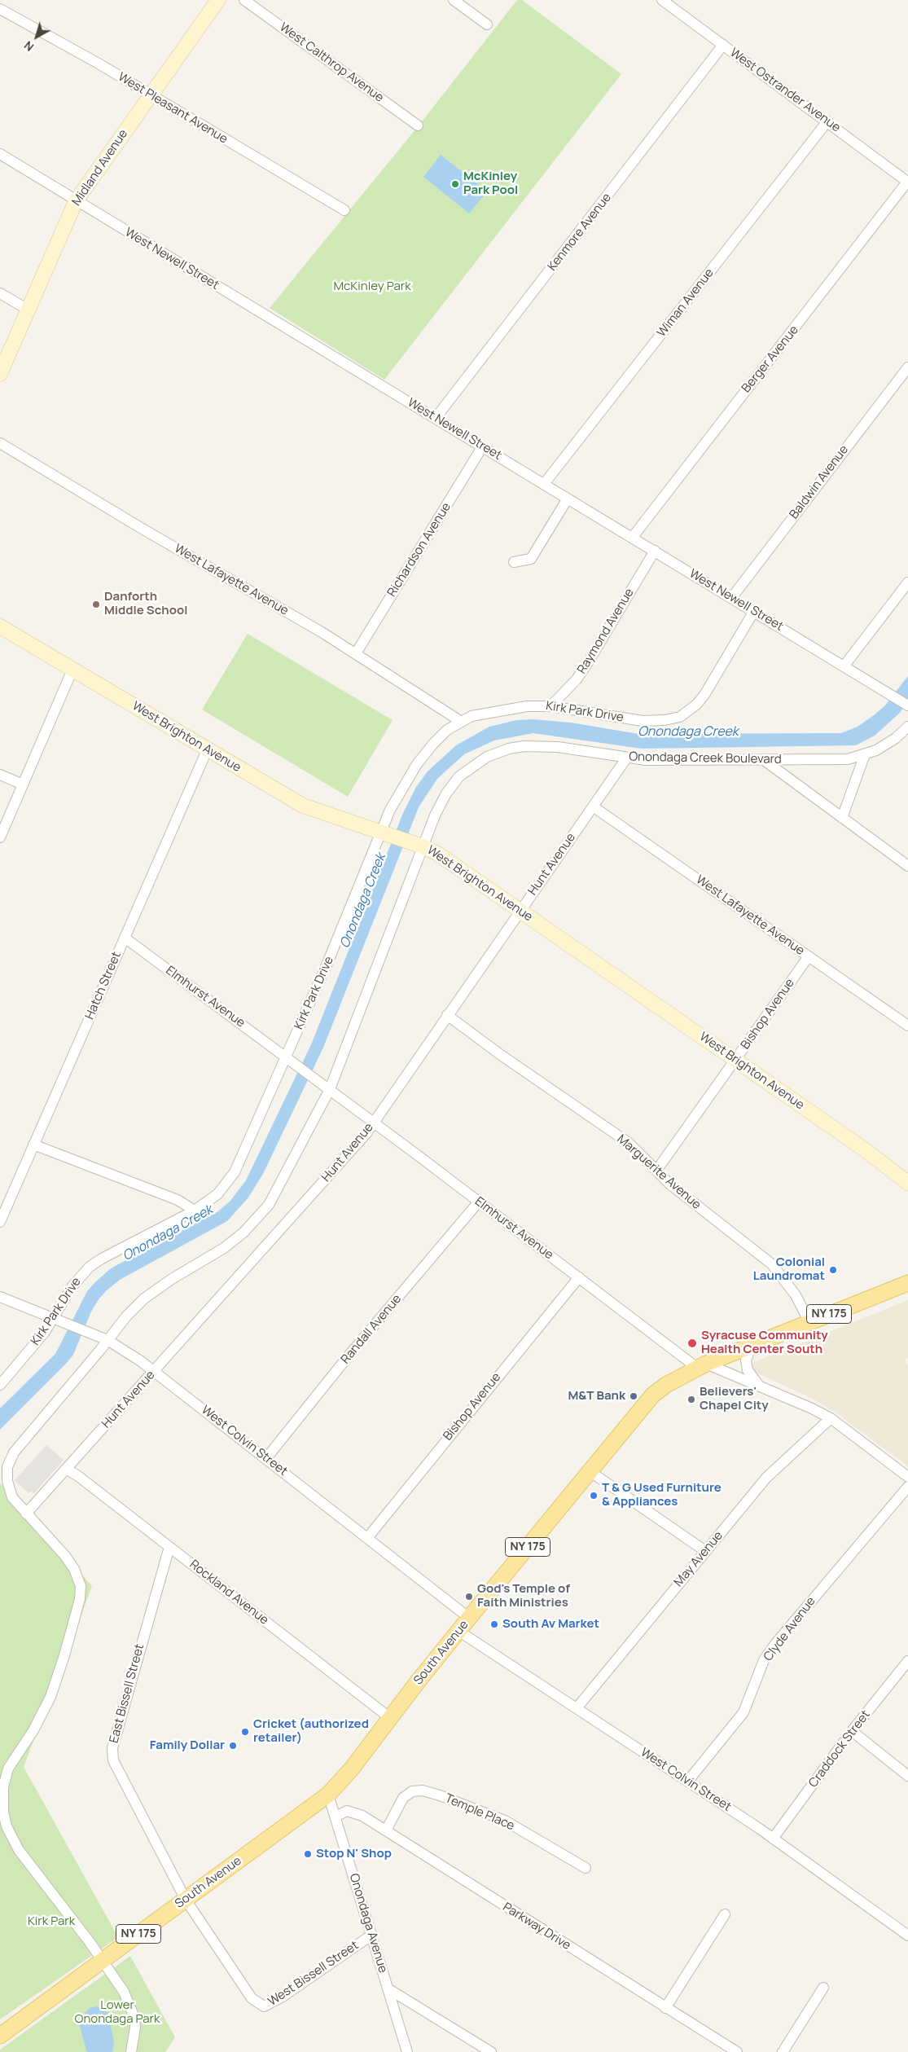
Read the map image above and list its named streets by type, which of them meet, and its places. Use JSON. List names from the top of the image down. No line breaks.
{"streets":{"main road":["NY 175","South Avenue"],"street":["West Calthrop Avenue","West Ostrander Avenue","West Pleasant Avenue","Midland Avenue","Kenmore Avenue","West Newell Street","Wiman Avenue","Berger Avenue","Baldwin Avenue","Richardson Avenue","West Lafayette Avenue","Raymond Avenue","Kirk Park Drive","West Brighton Avenue","Onondaga Creek Boulevard","Hunt Avenue","Hatch Street","Elmhurst Avenue","Bishop Avenue","Marguerite Avenue","Randall Avenue","West Colvin Street","May Avenue","Rockland Avenue","Clyde Avenue","East Bissell Street","Craddock Street","Temple Place","Onondaga Avenue","Parkway Drive","West Bissell Street"]},"crossings":[["West Ostrander Avenue","Kenmore Avenue"],["West Ostrander Avenue","Wiman Avenue"],["West Ostrander Avenue","Berger Avenue"],["West Pleasant Avenue","Midland Avenue"],["Midland Avenue","West Newell Street"],["Kenmore Avenue","West Newell Street"],["West Newell Street","Wiman Avenue"],["West Newell Street","Berger Avenue"],["West Newell Street","Baldwin Avenue"],["West Newell Street","Richardson Avenue"],["West Newell Street","Raymond Avenue"],["West Newell Street","Kirk Park Drive"],["Richardson Avenue","West Lafayette Avenue"],["West Lafayette Avenue","Kirk Park Drive"],["West Lafayette Avenue","Hunt Avenue"],["West Lafayette Avenue","Bishop Avenue"],["Raymond Avenue","Kirk Park Drive"],["Kirk Park Drive","West Brighton Avenue"],["Kirk Park Drive","Elmhurst Avenue"],["Kirk Park Drive","West Colvin Street"],["West Brighton Avenue","Onondaga Creek Boulevard"],["West Brighton Avenue","Hunt Avenue"],["West Brighton Avenue","Hatch Street"],["West Brighton Avenue","Bishop Avenue"],["Onondaga Creek Boulevard","Hunt Avenue"],["Onondaga Creek Boulevard","Elmhurst Avenue"],["Onondaga Creek Boulevard","West Colvin Street"],["Onondaga Creek Boulevard","South Avenue"],["Hunt Avenue","Elmhurst Avenue"],["Hunt Avenue","Marguerite Avenue"],["Hunt Avenue","West Colvin Street"],["Hunt Avenue","Rockland Avenue"],["Hatch Street","Elmhurst Avenue"],["Elmhurst Avenue","Bishop Avenue"],["Elmhurst Avenue","Randall Avenue"],["Elmhurst Avenue","May Avenue"],["Elmhurst Avenue","South Avenue"],["Bishop Avenue","Marguerite Avenue"],["Bishop Avenue","West Colvin Street"],["Marguerite Avenue","South Avenue"],["Randall Avenue","West Colvin Street"],["West Colvin Street","May Avenue"],["West Colvin Street","Clyde Avenue"],["West Colvin Street","South Avenue"],["West Colvin Street","Craddock Street"],["Rockland Avenue","South Avenue"],["Rockland Avenue","East Bissell Street"],["South Avenue","East Bissell Street"],["South Avenue","Onondaga Avenue"],["South Avenue","West Bissell Street"],["East Bissell Street","West Bissell Street"],["Temple Place","Parkway Drive"],["Onondaga Avenue","Parkway Drive"],["Onondaga Avenue","West Bissell Street"]],"water":["Onondaga Creek"],"parks":["McKinley Park","Kirk Park","Lower Onondaga Park"],"places":["McKinley Park Pool","Danforth Middle School","Colonial Laundromat","Syracuse Community Health Center South","M&T Bank","Believers' Chapel City","T & G Used Furniture & Appliances","God's Temple of Faith Ministries","South Av Market","Cricket (authorized retailer)","Family Dollar","Stop N' Shop"],"north":"bottom left"}
